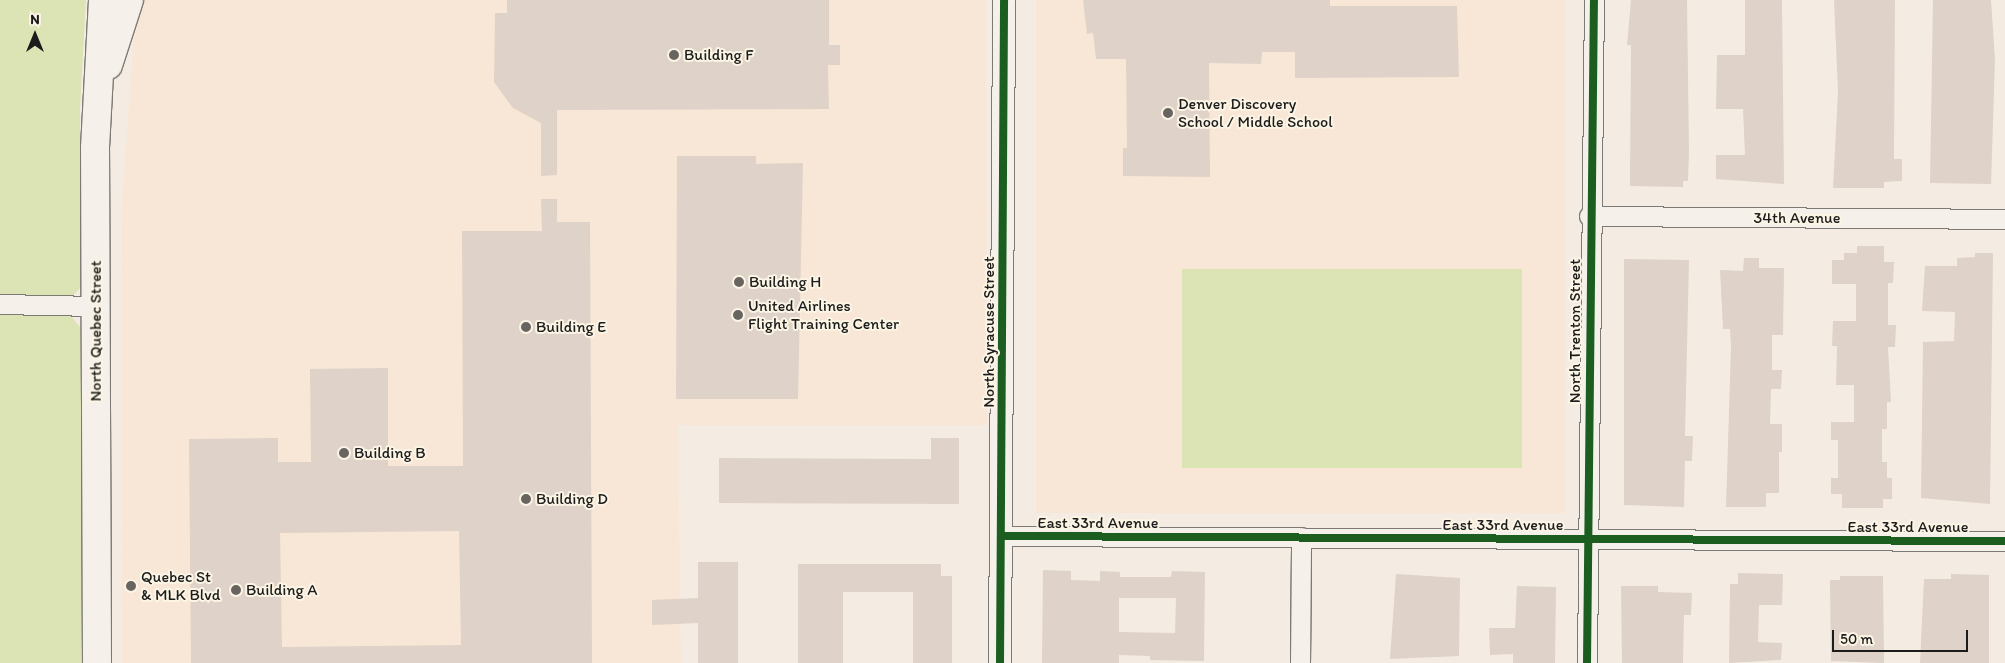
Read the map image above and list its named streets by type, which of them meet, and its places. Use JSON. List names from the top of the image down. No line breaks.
{"streets":{"main road":["North Quebec Street"],"street":["34th Avenue","North Trenton Street","North Syracuse Street","East 33rd Avenue"]},"crossings":[["34th Avenue","North Trenton Street"],["North Trenton Street","East 33rd Avenue"],["North Syracuse Street","East 33rd Avenue"]],"places":["Building F","Denver Discovery School / Middle School","Building H","United Airlines Flight Training Center","Building E","Building B","Building D","Quebec St & MLK Blvd","Building A"],"scale_bar":"50 m","north":"top"}
